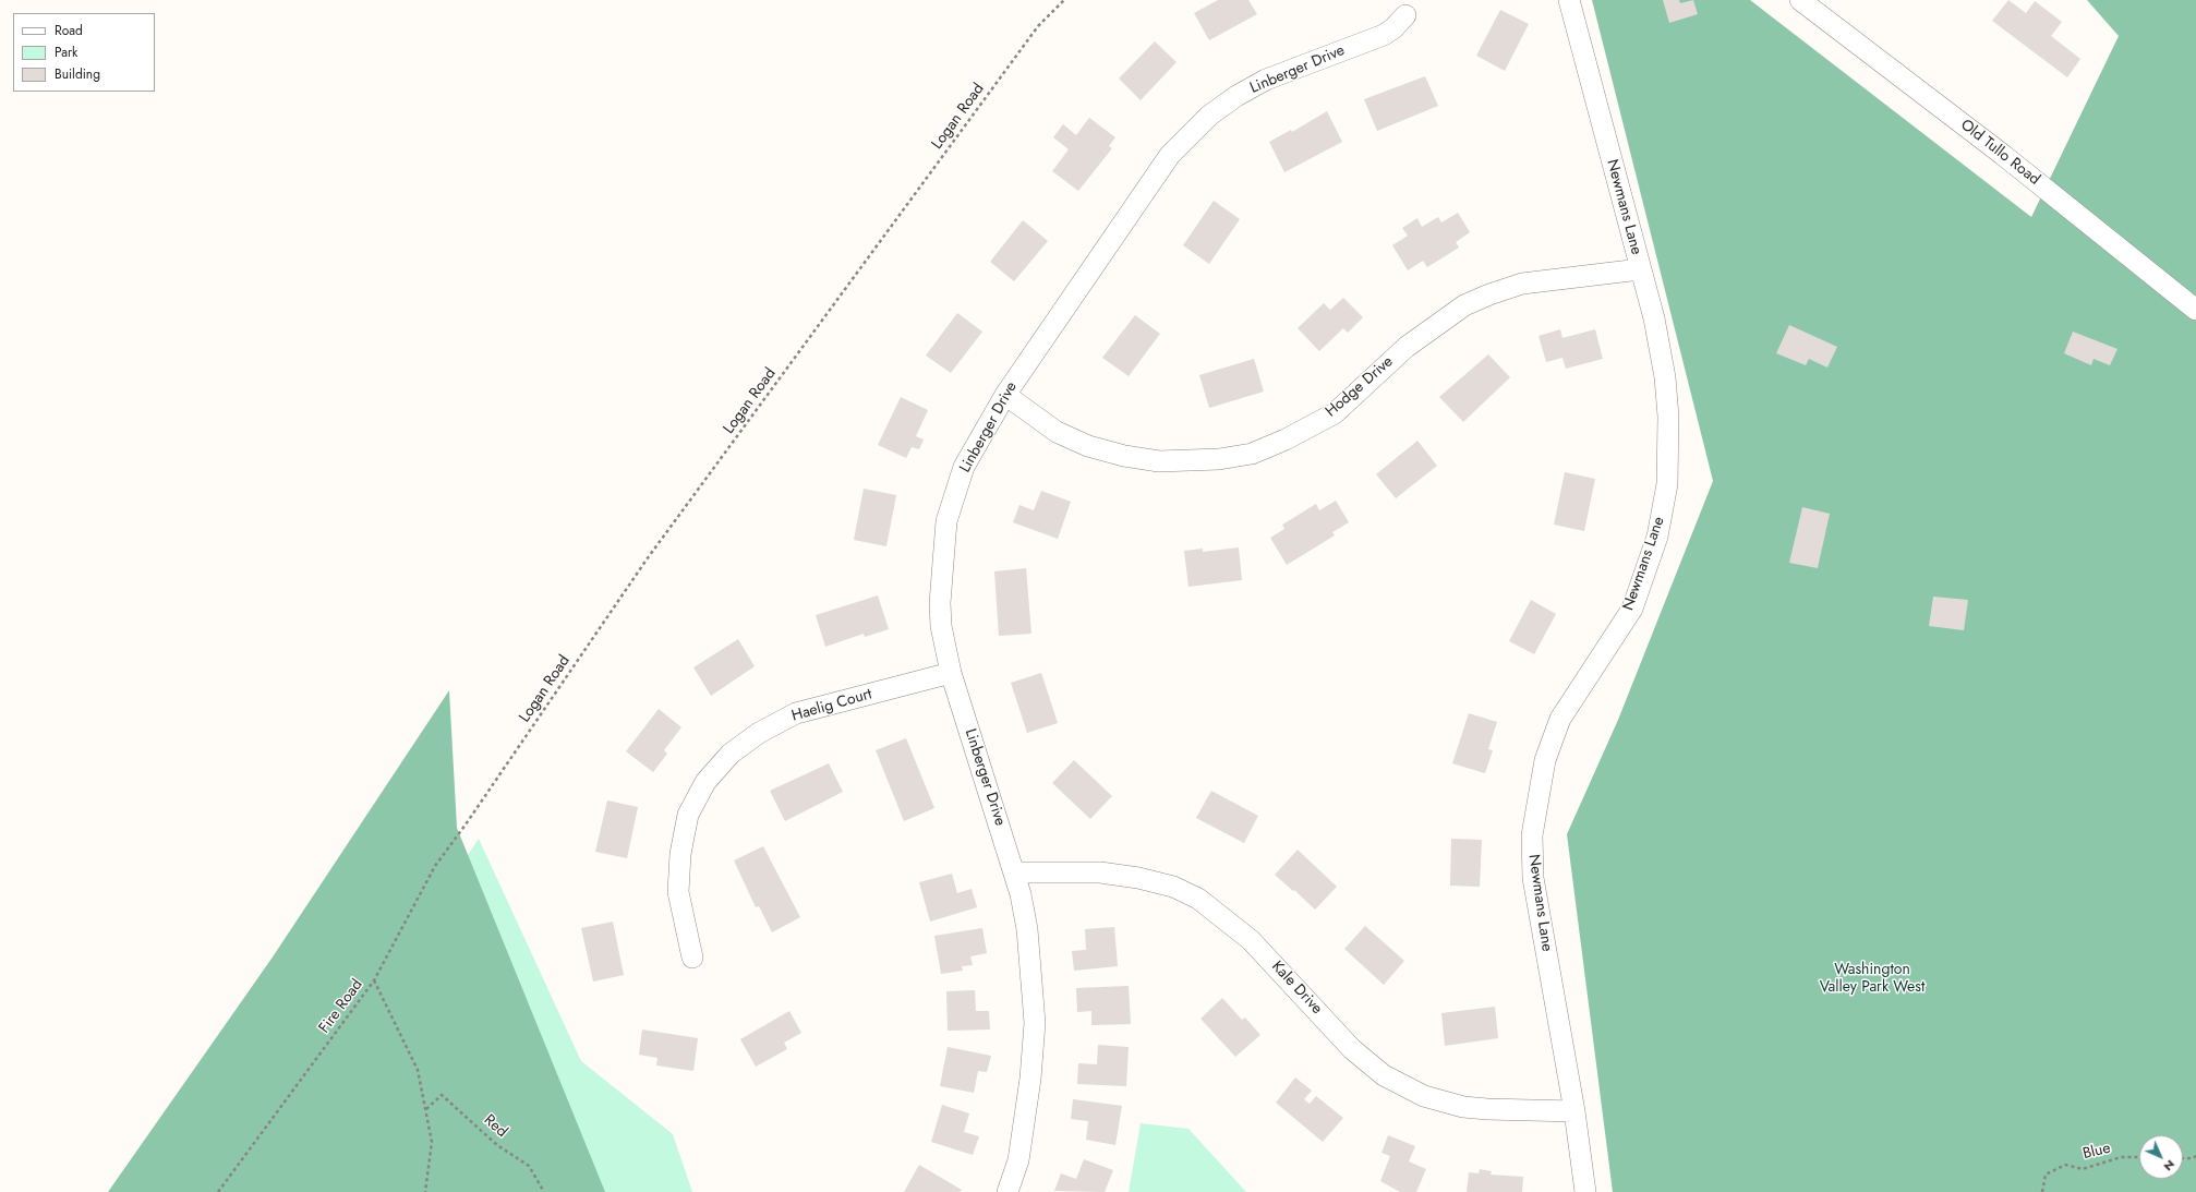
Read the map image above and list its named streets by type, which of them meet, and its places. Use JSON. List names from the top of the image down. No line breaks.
{"streets":{"street":["Linberger Drive","Old Tullo Road","Newmans Lane","Hodge Drive","Haelig Court","Kale Drive"],"path":["Logan Road","Fire Road","Red","Blue"]},"crossings":[["Linberger Drive","Hodge Drive"],["Linberger Drive","Haelig Court"],["Linberger Drive","Kale Drive"],["Logan Road","Fire Road"],["Newmans Lane","Hodge Drive"],["Newmans Lane","Kale Drive"]],"parks":["Washington Valley Park West"],"legend":["Road","Park","Building"],"north":"bottom right"}
